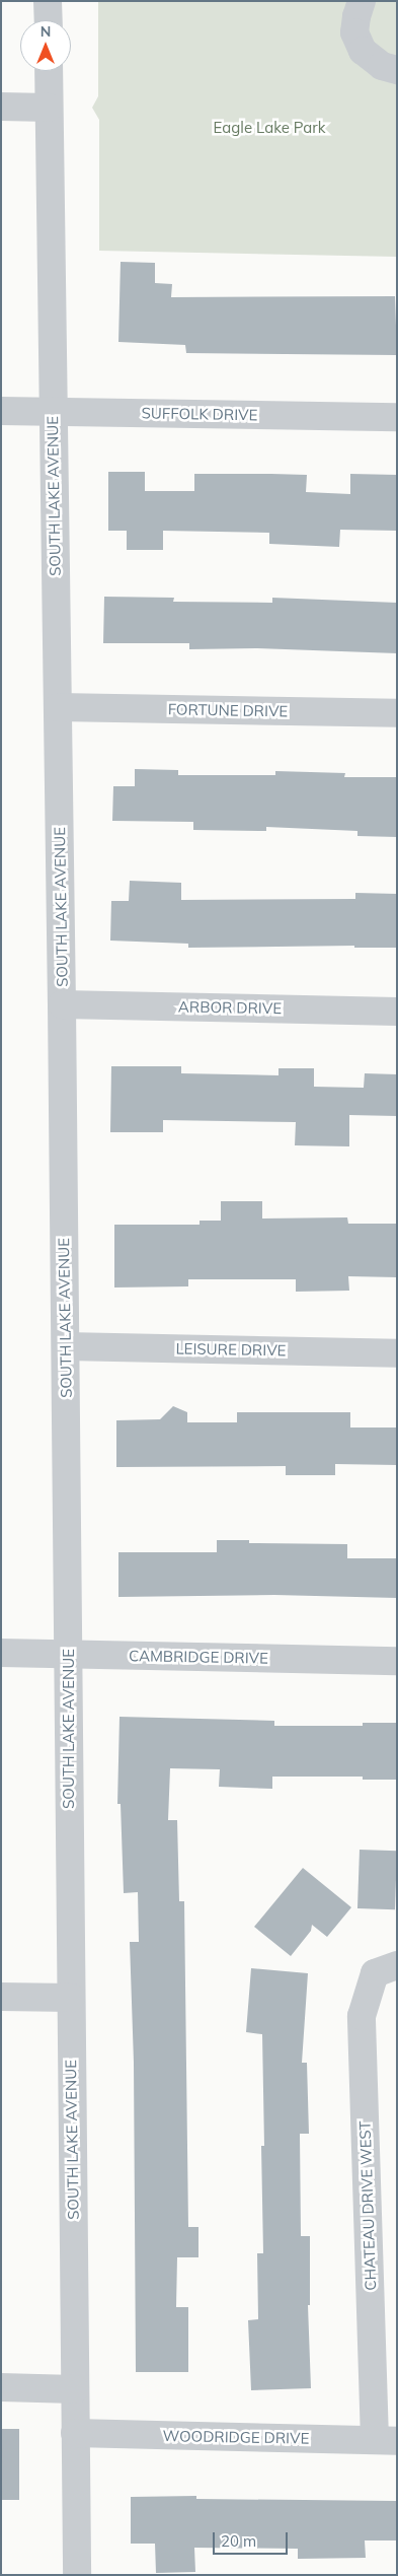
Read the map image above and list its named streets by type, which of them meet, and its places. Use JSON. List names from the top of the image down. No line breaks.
{"streets":{"street":["SUFFOLK DRIVE","SOUTH LAKE AVENUE","FORTUNE DRIVE","ARBOR DRIVE","LEISURE DRIVE","CAMBRIDGE DRIVE","CHATEAU DRIVE WEST","WOODRIDGE DRIVE"]},"crossings":[["SUFFOLK DRIVE","SOUTH LAKE AVENUE"],["SOUTH LAKE AVENUE","FORTUNE DRIVE"],["SOUTH LAKE AVENUE","ARBOR DRIVE"],["SOUTH LAKE AVENUE","LEISURE DRIVE"],["SOUTH LAKE AVENUE","CAMBRIDGE DRIVE"],["SOUTH LAKE AVENUE","WOODRIDGE DRIVE"],["CHATEAU DRIVE WEST","WOODRIDGE DRIVE"]],"parks":["Eagle Lake Park"],"scale_bar":"20 m","north":"top"}
